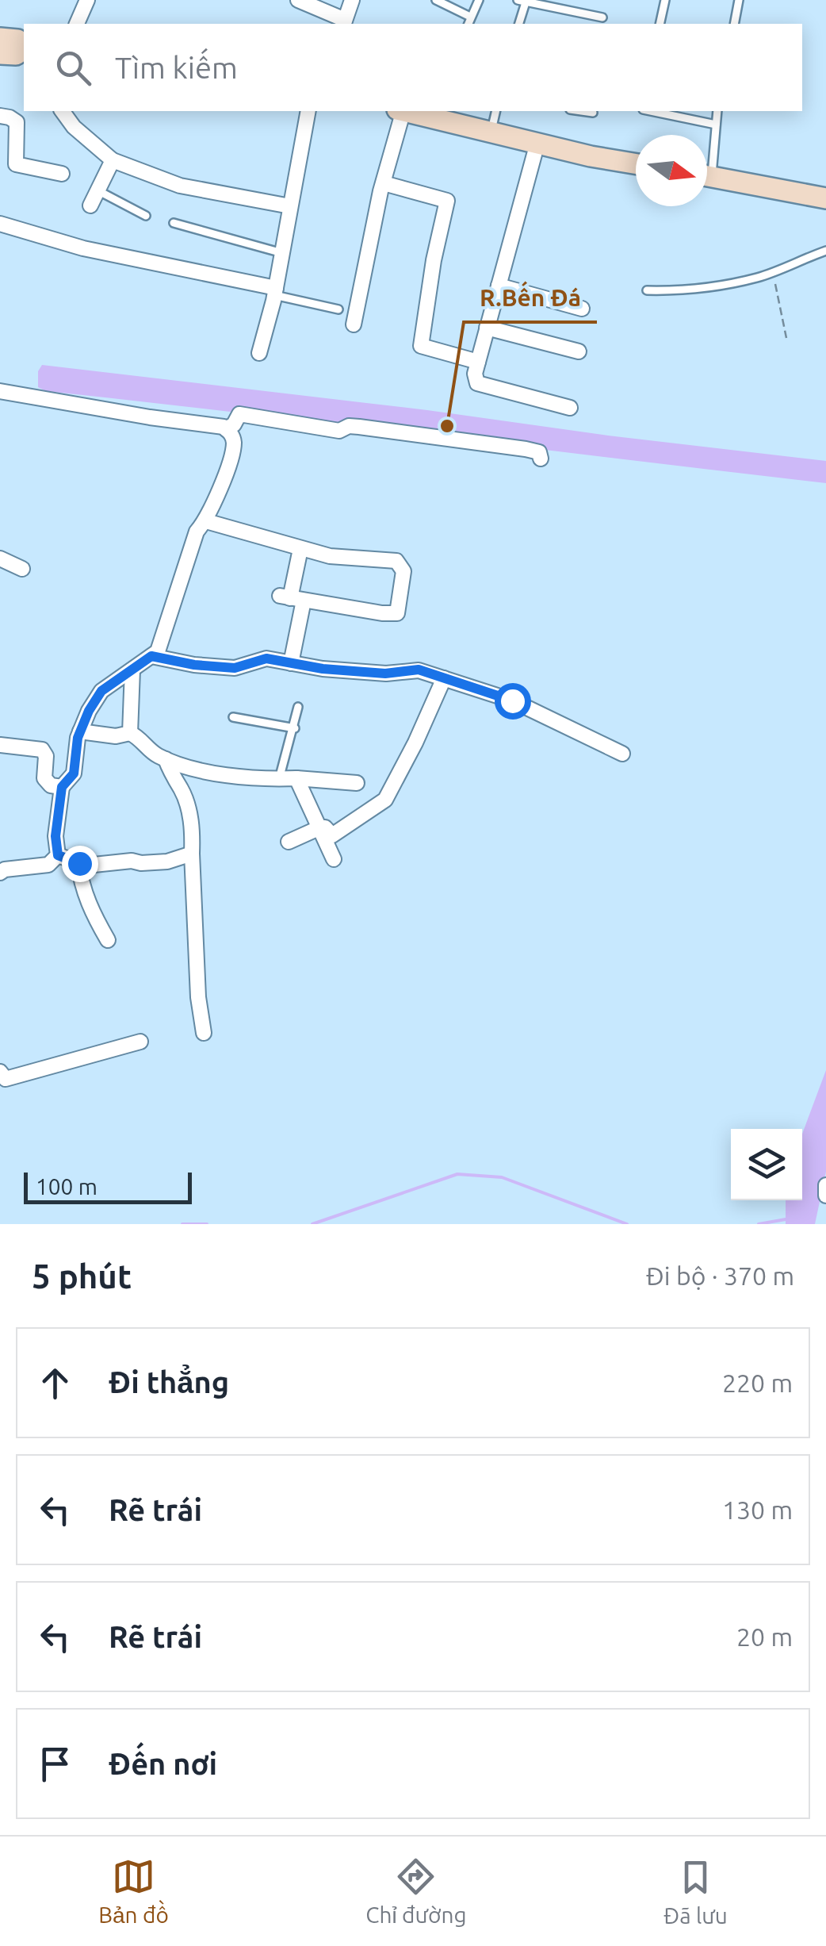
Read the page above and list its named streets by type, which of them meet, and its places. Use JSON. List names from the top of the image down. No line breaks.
{"places":["R.Bến Đá"],"scale_bar":"100 m","north":"right","page":{"search":"Tìm kiếm","scale":"100 m","heading":["5 phút","Đi bộ · 370 m"],"list":[["Đi thẳng","220 m"],["Rẽ trái","130 m"],["Rẽ trái","20 m"],"Đến nơi"],"nav":["Bản đồ","Chỉ đường","Đã lưu"]}}
